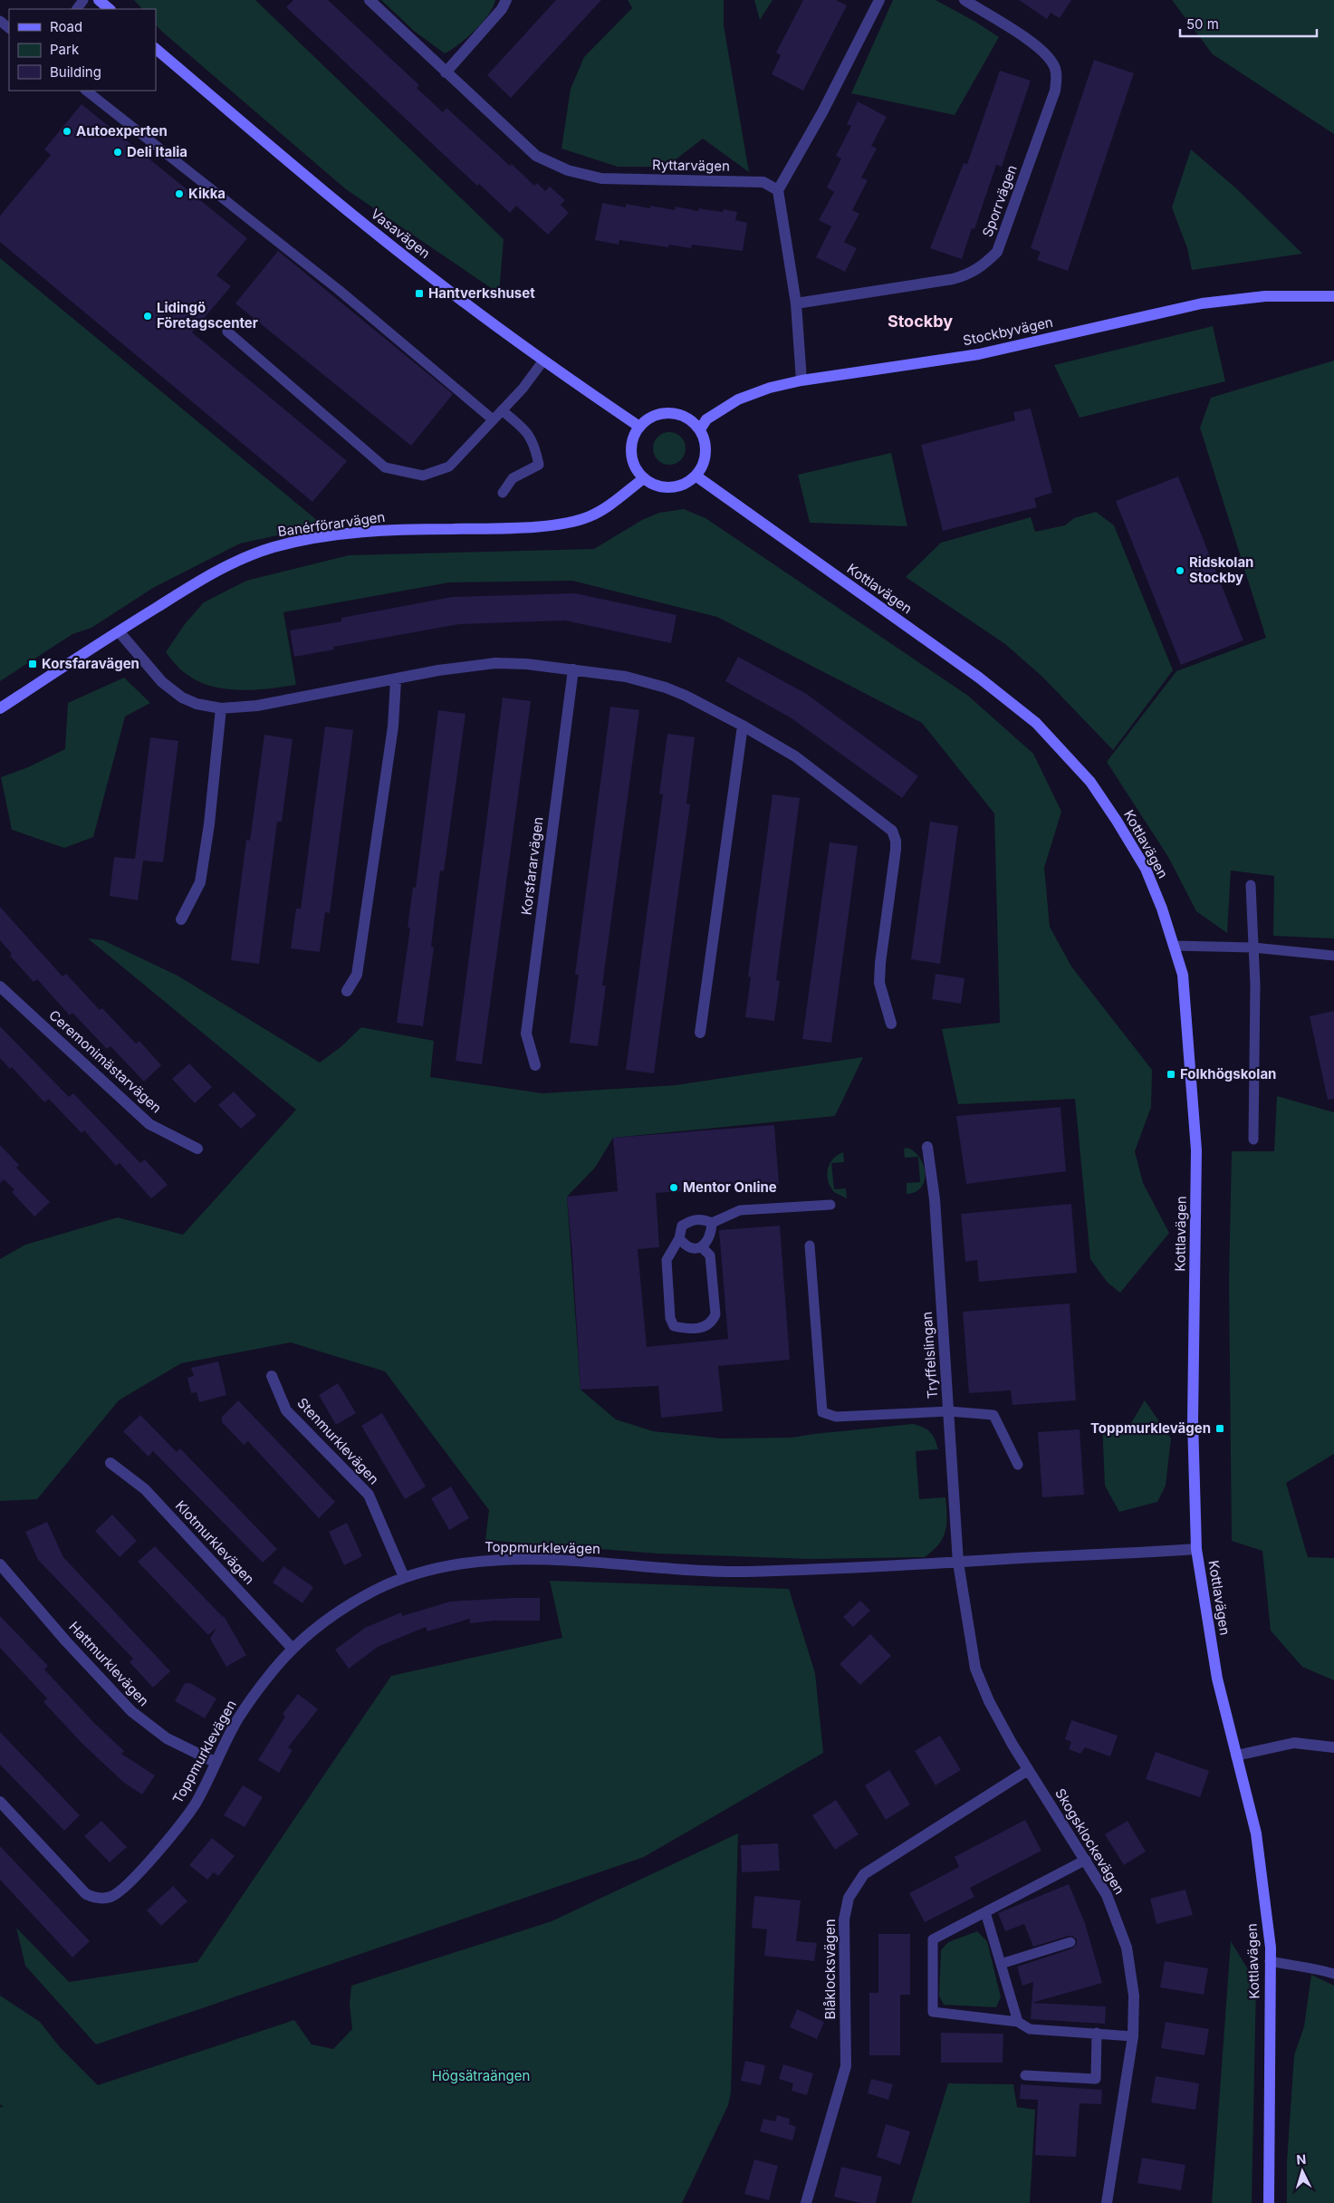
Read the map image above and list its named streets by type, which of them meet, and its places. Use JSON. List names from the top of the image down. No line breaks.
{"streets":{"street":["Ryttarvägen","Sporrvägen","Vasavägen","Stockbyvägen","Banérförarvägen","Kottlavägen","Korsfararvägen","Ceremonimästarvägen","Tryffelslingan","Stenmurklevägen","Klotmurklevägen","Toppmurklevägen","Hattmurklevägen","Skogsklockevägen","Blåklocksvägen"]},"crossings":[["Vasavägen","Stockbyvägen"],["Vasavägen","Banérförarvägen"],["Vasavägen","Kottlavägen"],["Stockbyvägen","Banérförarvägen"],["Stockbyvägen","Kottlavägen"],["Banérförarvägen","Kottlavägen"],["Kottlavägen","Toppmurklevägen"],["Tryffelslingan","Toppmurklevägen"],["Tryffelslingan","Skogsklockevägen"],["Stenmurklevägen","Toppmurklevägen"],["Klotmurklevägen","Toppmurklevägen"],["Toppmurklevägen","Hattmurklevägen"],["Toppmurklevägen","Skogsklockevägen"],["Skogsklockevägen","Blåklocksvägen"]],"districts":["Stockby"],"parks":["Högsätraängen"],"places":{"other":["Autoexperten","Deli Italia","Kikka","Lidingö Företagscenter","Ridskolan Stockby","Mentor Online"],"transit":["Hantverkshuset","Korsfaravägen","Folkhögskolan","Toppmurklevägen"]},"legend":["Road","Park","Building"],"scale_bar":"50 m","north":"top"}
